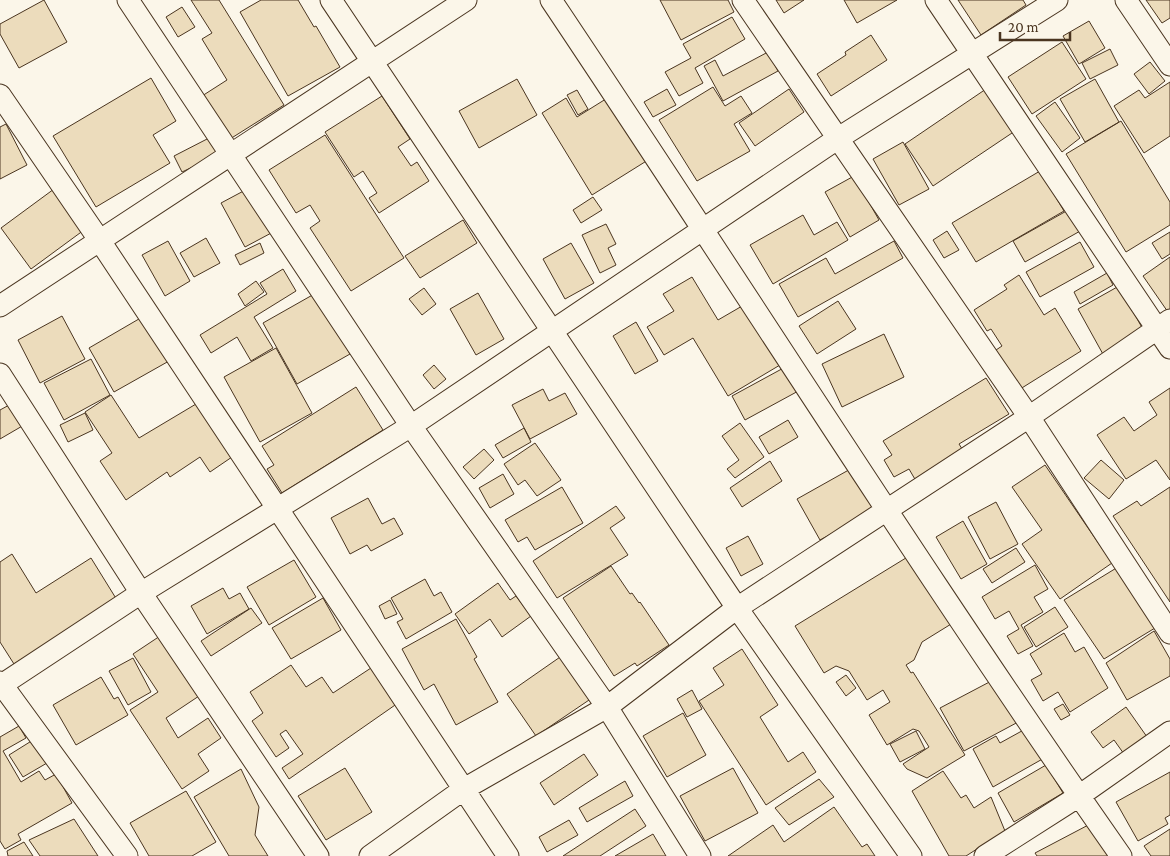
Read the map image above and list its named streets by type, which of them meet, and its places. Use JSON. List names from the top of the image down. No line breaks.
{"scale_bar":"20 m"}
